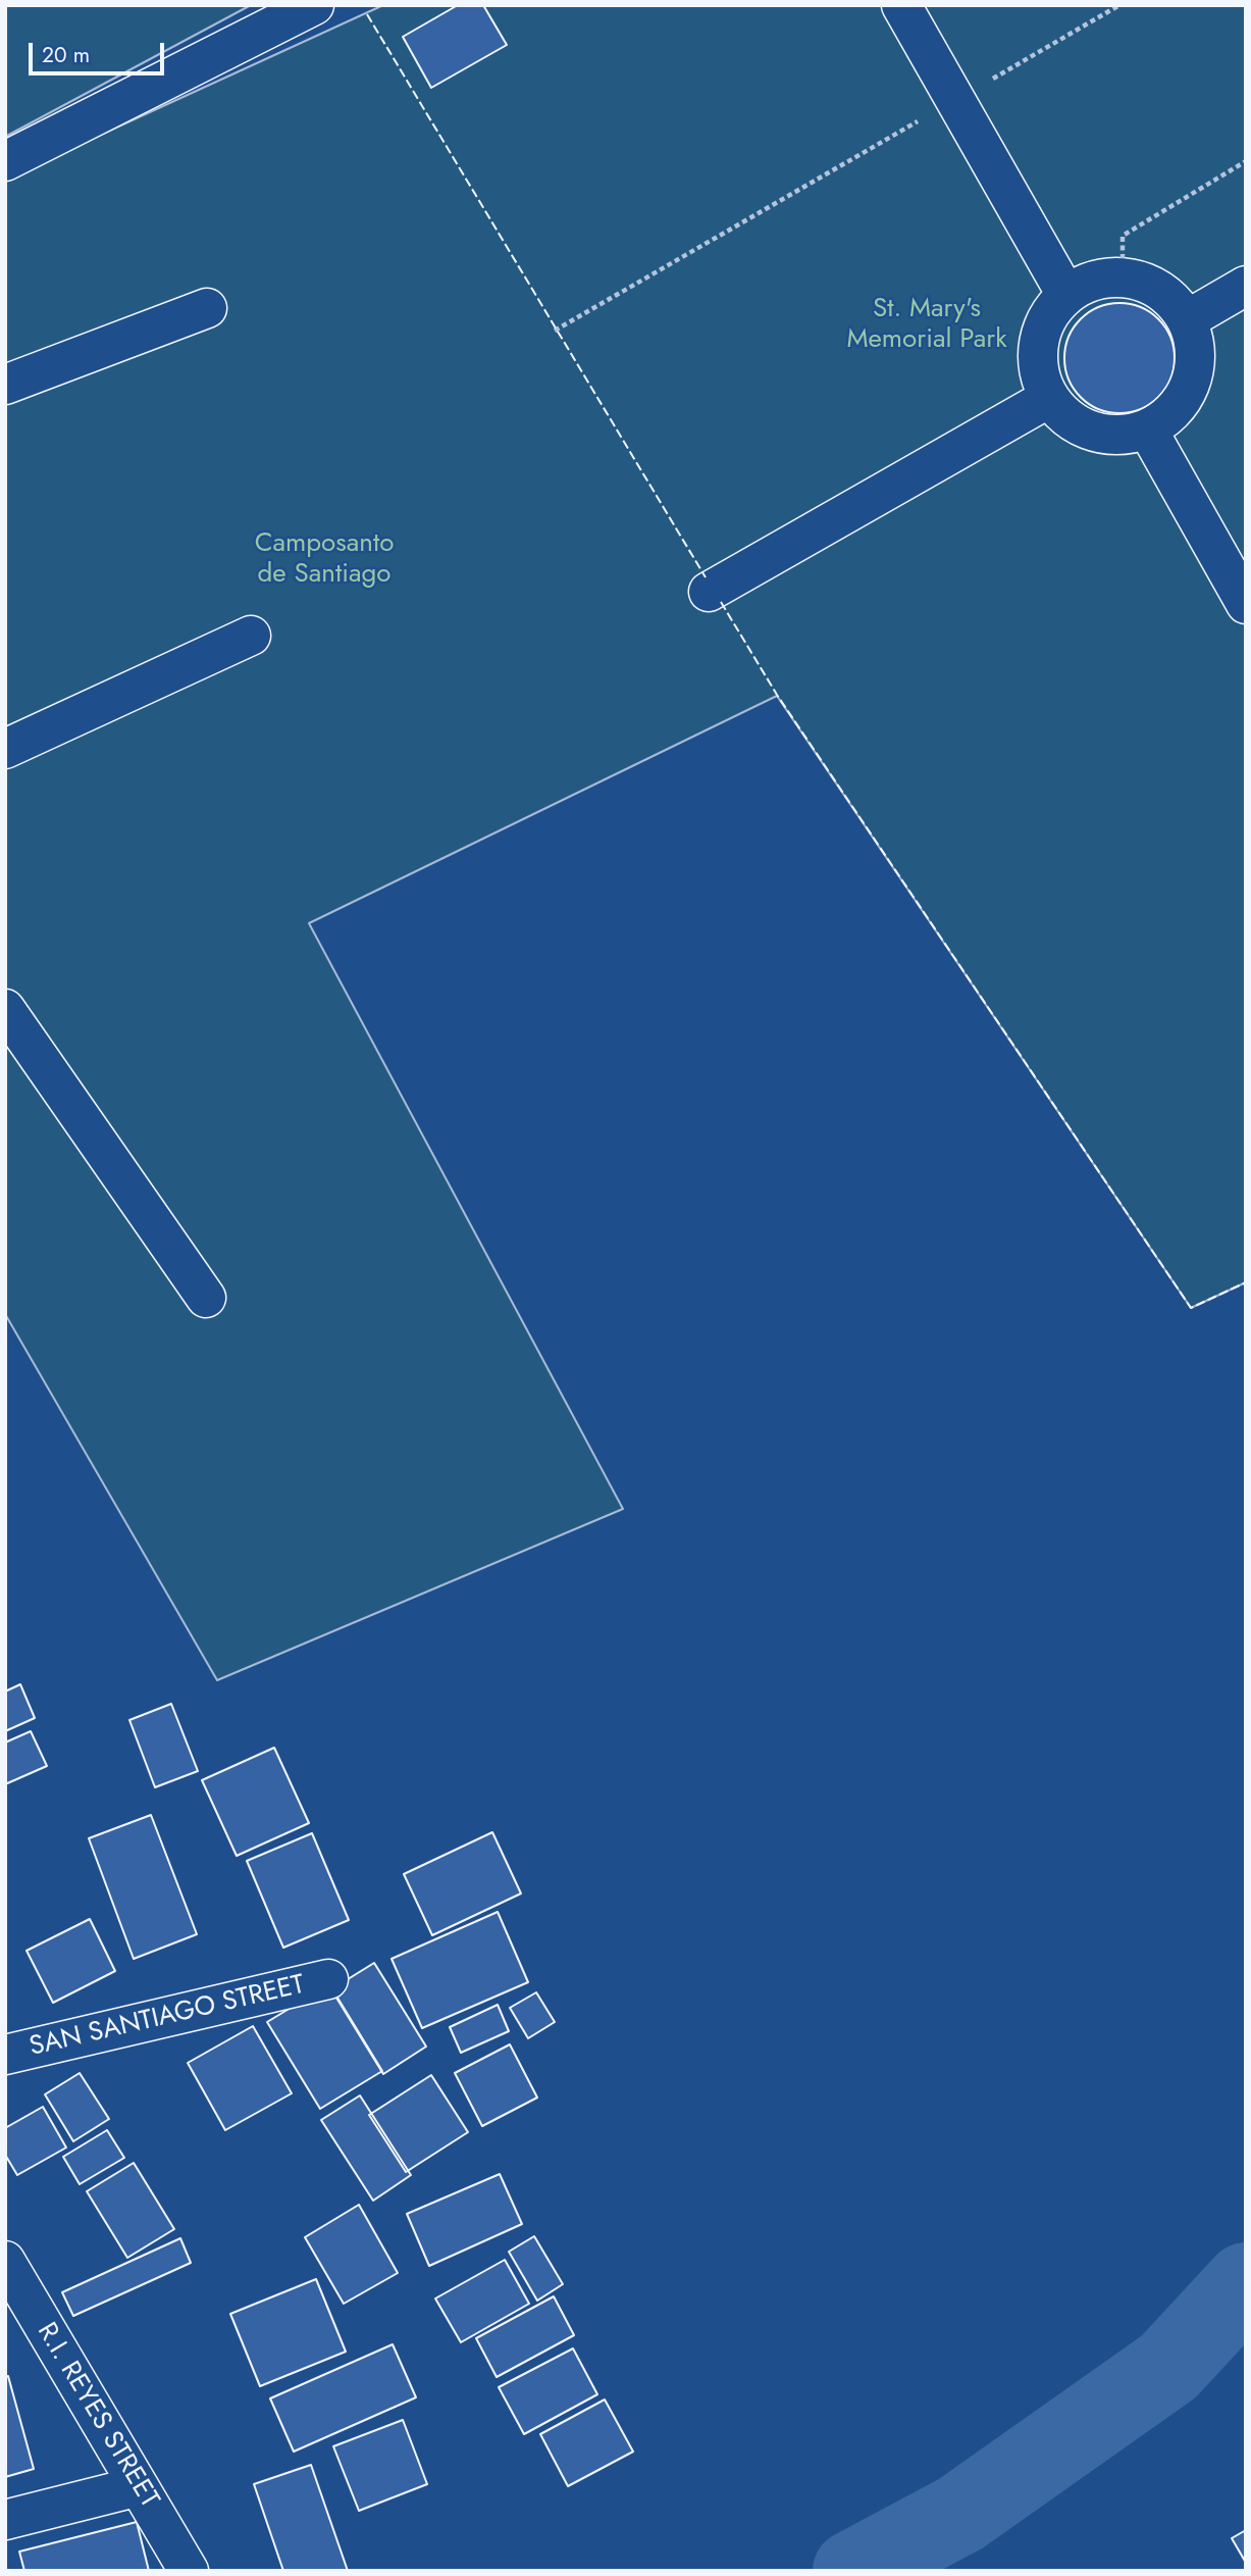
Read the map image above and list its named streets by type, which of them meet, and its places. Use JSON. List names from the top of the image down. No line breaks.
{"streets":{"street":["SAN SANTIAGO STREET","R.I. REYES STREET"]},"parks":["St. Mary's Memorial Park","Camposanto de Santiago"],"scale_bar":"20 m"}
